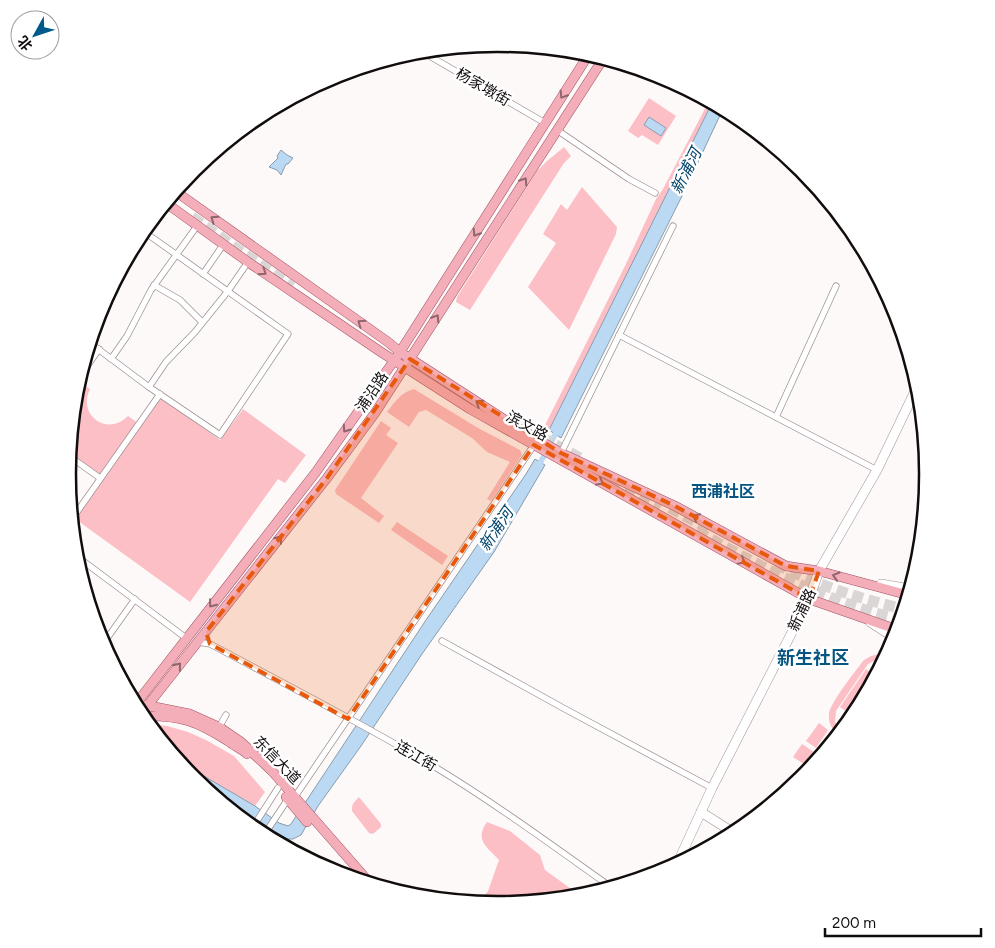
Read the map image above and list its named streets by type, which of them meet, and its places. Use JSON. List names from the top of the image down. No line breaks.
{"streets":{"main road":["浦沿路","滨文路","东信大道"],"street":["杨家墩街","新浦路","连江街"]},"crossings":[["杨家墩街","浦沿路"],["浦沿路","滨文路"],["浦沿路","连江街"],["浦沿路","东信大道"],["滨文路","新浦路"]],"districts":["西浦社区","新生社区"],"water":["新浦河"],"scale_bar":"200 m","north":"bottom left"}
